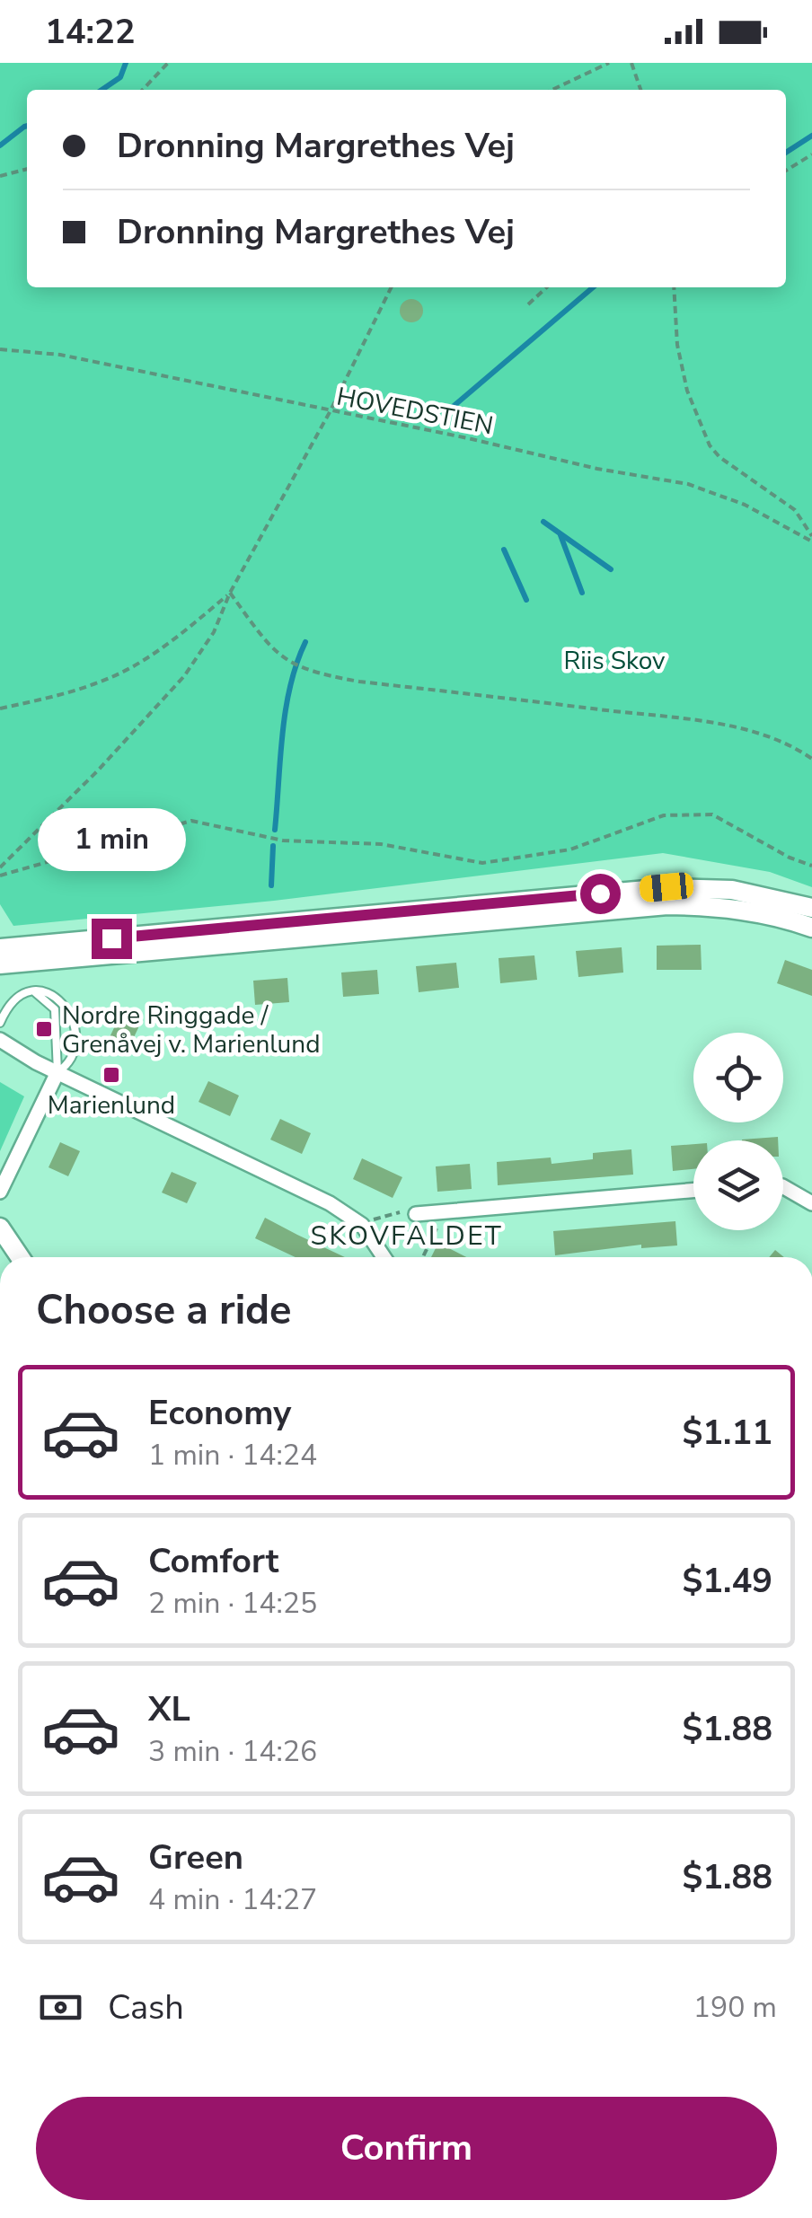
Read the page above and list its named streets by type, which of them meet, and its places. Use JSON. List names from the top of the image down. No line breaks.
{"streets":{"path":["HOVEDSTIEN"]},"districts":["SKOVFALDET"],"parks":["Riis Skov"],"places":{"transit":["Nordre Ringgade / Grenåvej v. Marienlund","Marienlund"]},"page":{"status":"14:22","banner":["Dronning Margrethes Vej","Dronning Margrethes Vej"],"bubble":"1 min","heading":"Choose a ride","list":[{"name":"Economy","note":"1 min · 14:24","value":"$1.11"},{"name":"Comfort","note":"2 min · 14:25","value":"$1.49"},{"name":"XL","note":"3 min · 14:26","value":"$1.88"},{"name":"Green","note":"4 min · 14:27","value":"$1.88"}],"pay":["Cash","190 m"],"buttons":"Confirm"}}
